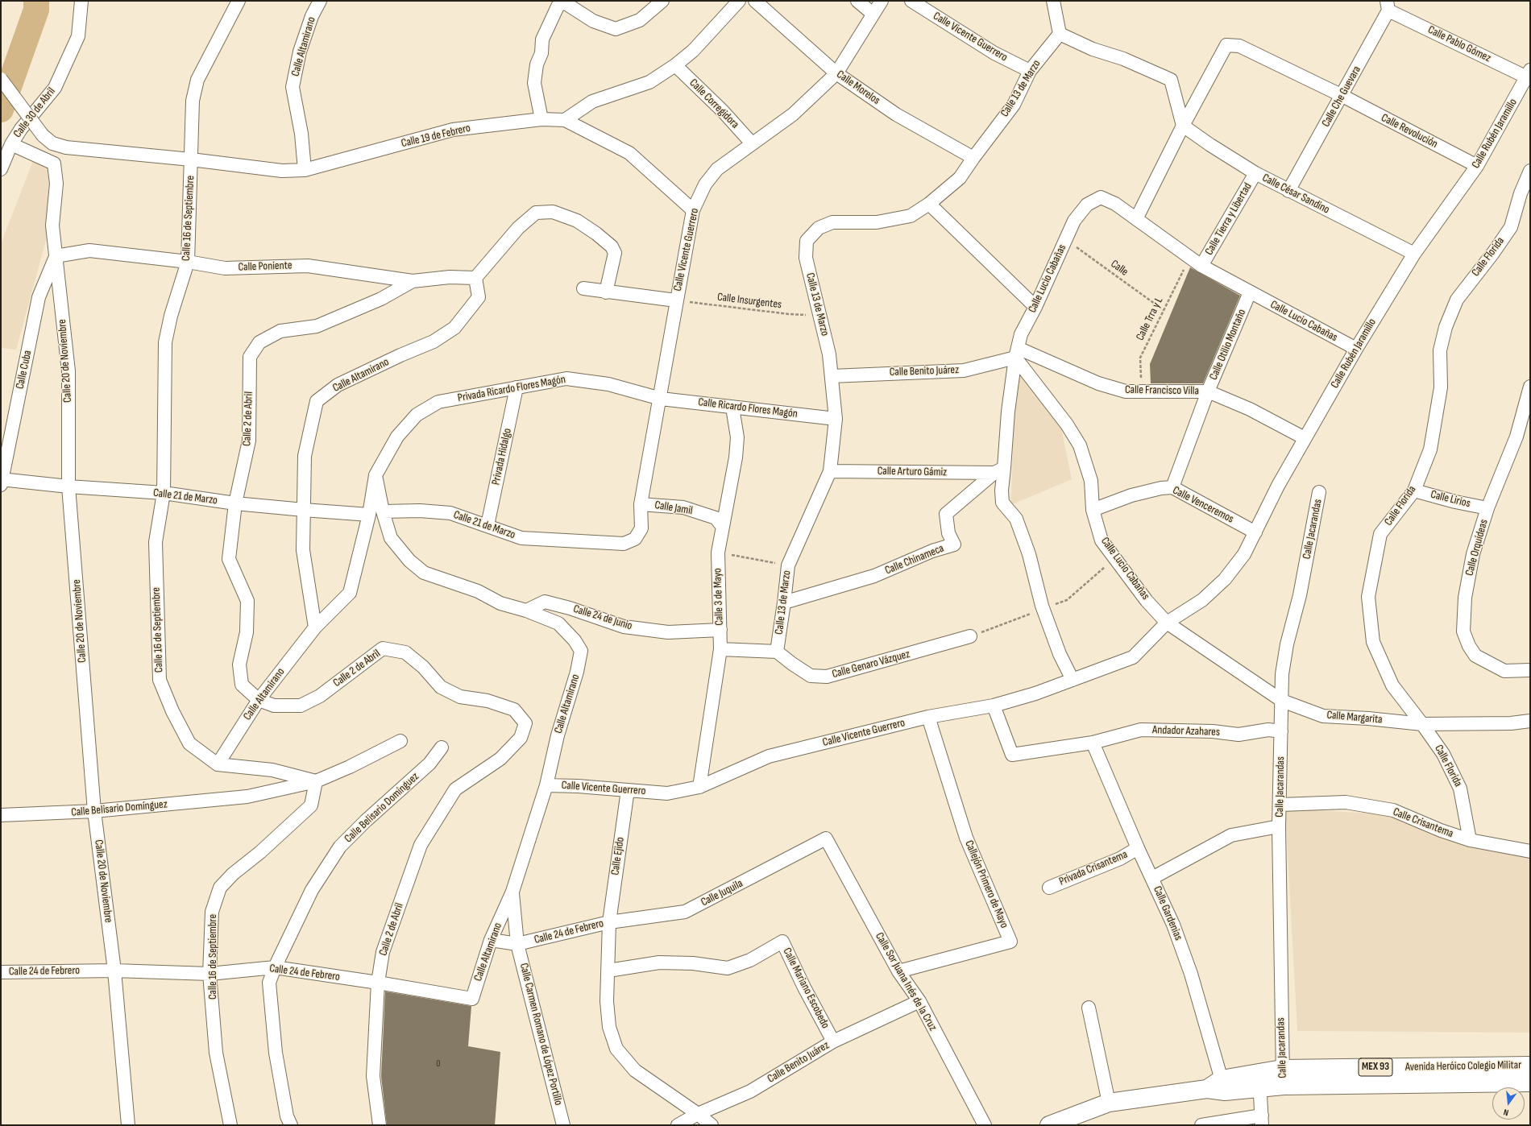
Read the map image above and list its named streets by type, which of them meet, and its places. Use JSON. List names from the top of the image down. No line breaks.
{"streets":{"main road":["Avenida Heróico Colegio Militar","MEX 93"],"street":["Calle Vicente Guerrero","Calle Pablo Gómez","Calle Altamirano","Calle Morelos","Calle 13 de Marzo","Calle Che Guevara","Calle Corregidora","Calle 30 de Abril","Calle Revolución","Calle Rubén Jaramillo","Calle 19 de Febrero","Calle César Sandino","Calle 16 de Septiembre","Calle Tierra y Libertad","Calle Florida","Calle Poniente","Calle Lucio Cabañas","Calle Otilio Montaño","Calle 20 de Noviembre","Calle Cuba","Calle Benito Juárez","Privada Ricardo Flores Magón","Calle Francisco Villa","Calle Ricardo Flores Magón","Calle 2 de Abril","Privada Hidalgo","Calle Arturo Gámiz","Calle 21 de Marzo","Calle Lirios","Calle Venceremos","Calle Jamil","Calle Jacarandas","Calle Orquídeas","Calle Chinameca","Calle 3 de Mayo","Calle 24 de Junio","Calle Genaro Vázquez","Calle Margarita","Andador Azahares","Calle Belisario Domínguez","Calle Crisantema","Calle Ejido","Privada Crisantema","Callejón Primero de Mayo","Calle Juquila","Calle Gardenias","Calle 24 de Febrero","Calle Sor Juana Inés de la Cruz","Calle Mariano Escobedo","Calle Carmen Romano de López Portillo"],"path":["Calle","Calle Insurgentes","Calle Trra y L"]},"crossings":[["Calle Vicente Guerrero","Calle Altamirano"],["Calle Vicente Guerrero","Calle Morelos"],["Calle Vicente Guerrero","Calle 13 de Marzo"],["Calle Vicente Guerrero","Calle Corregidora"],["Calle Vicente Guerrero","Calle Rubén Jaramillo"],["Calle Vicente Guerrero","Calle 19 de Febrero"],["Calle Vicente Guerrero","Calle Lucio Cabañas"],["Calle Vicente Guerrero","Calle Insurgentes"],["Calle Vicente Guerrero","Privada Ricardo Flores Magón"],["Calle Vicente Guerrero","Calle Ricardo Flores Magón"],["Calle Vicente Guerrero","Calle 21 de Marzo"],["Calle Vicente Guerrero","Calle Jamil"],["Calle Vicente Guerrero","Calle 3 de Mayo"],["Calle Vicente Guerrero","Calle Margarita"],["Calle Vicente Guerrero","Andador Azahares"],["Calle Vicente Guerrero","Calle Ejido"],["Calle Vicente Guerrero","Callejón Primero de Mayo"],["Calle Pablo Gómez","Calle Che Guevara"],["Calle Pablo Gómez","Calle Rubén Jaramillo"],["Calle Altamirano","Calle 19 de Febrero"],["Calle Altamirano","Calle 16 de Septiembre"],["Calle Altamirano","Calle Poniente"],["Calle Altamirano","Privada Ricardo Flores Magón"],["Calle Altamirano","Calle 2 de Abril"],["Calle Altamirano","Calle 21 de Marzo"],["Calle Altamirano","Calle 24 de Junio"],["Calle Altamirano","Calle 24 de Febrero"],["Calle Altamirano","Calle Carmen Romano de López Portillo"],["Calle Morelos","Calle 13 de Marzo"],["Calle 13 de Marzo","Calle Insurgentes"],["Calle 13 de Marzo","Calle Benito Juárez"],["Calle 13 de Marzo","Calle Ricardo Flores Magón"],["Calle 13 de Marzo","Calle Arturo Gámiz"],["Calle 13 de Marzo","Calle Chinameca"],["Calle 13 de Marzo","Calle Genaro Vázquez"],["Calle Che Guevara","Calle Revolución"],["Calle Che Guevara","Calle César Sandino"],["Calle 30 de Abril","Calle 20 de Noviembre"],["Calle Revolución","Calle Rubén Jaramillo"],["Calle Revolución","Calle César Sandino"],["Calle Rubén Jaramillo","Calle César Sandino"],["Calle Rubén Jaramillo","Calle Lucio Cabañas"],["Calle Rubén Jaramillo","Calle Francisco Villa"],["Calle Rubén Jaramillo","Calle Venceremos"],["Calle Rubén Jaramillo","Calle Margarita"],["Calle 19 de Febrero","Calle 16 de Septiembre"],["Calle César Sandino","Calle Tierra y Libertad"],["Calle 16 de Septiembre","Calle Poniente"],["Calle 16 de Septiembre","Calle 21 de Marzo"],["Calle 16 de Septiembre","Calle Belisario Domínguez"],["Calle 16 de Septiembre","Calle 24 de Febrero"],["Calle Tierra y Libertad","Calle Lucio Cabañas"],["Calle Florida","Calle Lirios"],["Calle Florida","Calle Margarita"],["Calle Florida","Calle Crisantema"],["Calle Poniente","Calle 20 de Noviembre"],["Calle Poniente","Calle Cuba"],["Calle Poniente","Calle 2 de Abril"],["Calle","Calle Lucio Cabañas"],["Calle","Calle Trra y L"],["Calle Lucio Cabañas","Calle Trra y L"],["Calle Lucio Cabañas","Calle Otilio Montaño"],["Calle Lucio Cabañas","Calle Benito Juárez"],["Calle Lucio Cabañas","Calle Francisco Villa"],["Calle Lucio Cabañas","Calle Venceremos"],["Calle Lucio Cabañas","Calle Margarita"],["Calle Trra y L","Calle Francisco Villa"],["Calle Otilio Montaño","Calle Francisco Villa"],["Calle Otilio Montaño","Calle Venceremos"],["Calle 20 de Noviembre","Calle Cuba"],["Calle 20 de Noviembre","Calle 21 de Marzo"],["Calle 20 de Noviembre","Calle Belisario Domínguez"],["Calle 20 de Noviembre","Calle 24 de Febrero"],["Calle Cuba","Calle 21 de Marzo"],["Calle Benito Juárez","Calle Francisco Villa"],["Calle Benito Juárez","Calle Ejido"],["Calle Benito Juárez","Calle Sor Juana Inés de la Cruz"],["Calle Benito Juárez","Calle Mariano Escobedo"],["Privada Ricardo Flores Magón","Calle Ricardo Flores Magón"],["Privada Ricardo Flores Magón","Privada Hidalgo"],["Calle Ricardo Flores Magón","Calle 3 de Mayo"],["Calle 2 de Abril","Calle 21 de Marzo"],["Calle 2 de Abril","Calle 24 de Febrero"],["Privada Hidalgo","Calle 21 de Marzo"],["Calle Arturo Gámiz","Calle Chinameca"],["Calle Lirios","Calle Orquídeas"],["Calle Jamil","Calle 3 de Mayo"],["Calle Jacarandas","Calle Margarita"],["Calle Jacarandas","Andador Azahares"],["Calle Jacarandas","Calle Crisantema"],["Calle Jacarandas","Avenida Heróico Colegio Militar"],["Calle 3 de Mayo","Calle 24 de Junio"],["Andador Azahares","Calle Gardenias"],["Calle Belisario Domínguez","Calle 24 de Febrero"],["Calle Ejido","Calle Juquila"],["Calle Ejido","Calle 24 de Febrero"],["Calle Ejido","Calle Mariano Escobedo"],["Privada Crisantema","Calle Gardenias"],["Callejón Primero de Mayo","Calle Sor Juana Inés de la Cruz"],["Calle Juquila","Calle 24 de Febrero"],["Calle Juquila","Calle Sor Juana Inés de la Cruz"],["Calle Gardenias","Avenida Heróico Colegio Militar"],["Calle 24 de Febrero","Calle Carmen Romano de López Portillo"]],"house_numbers":["0"],"north":"bottom"}
